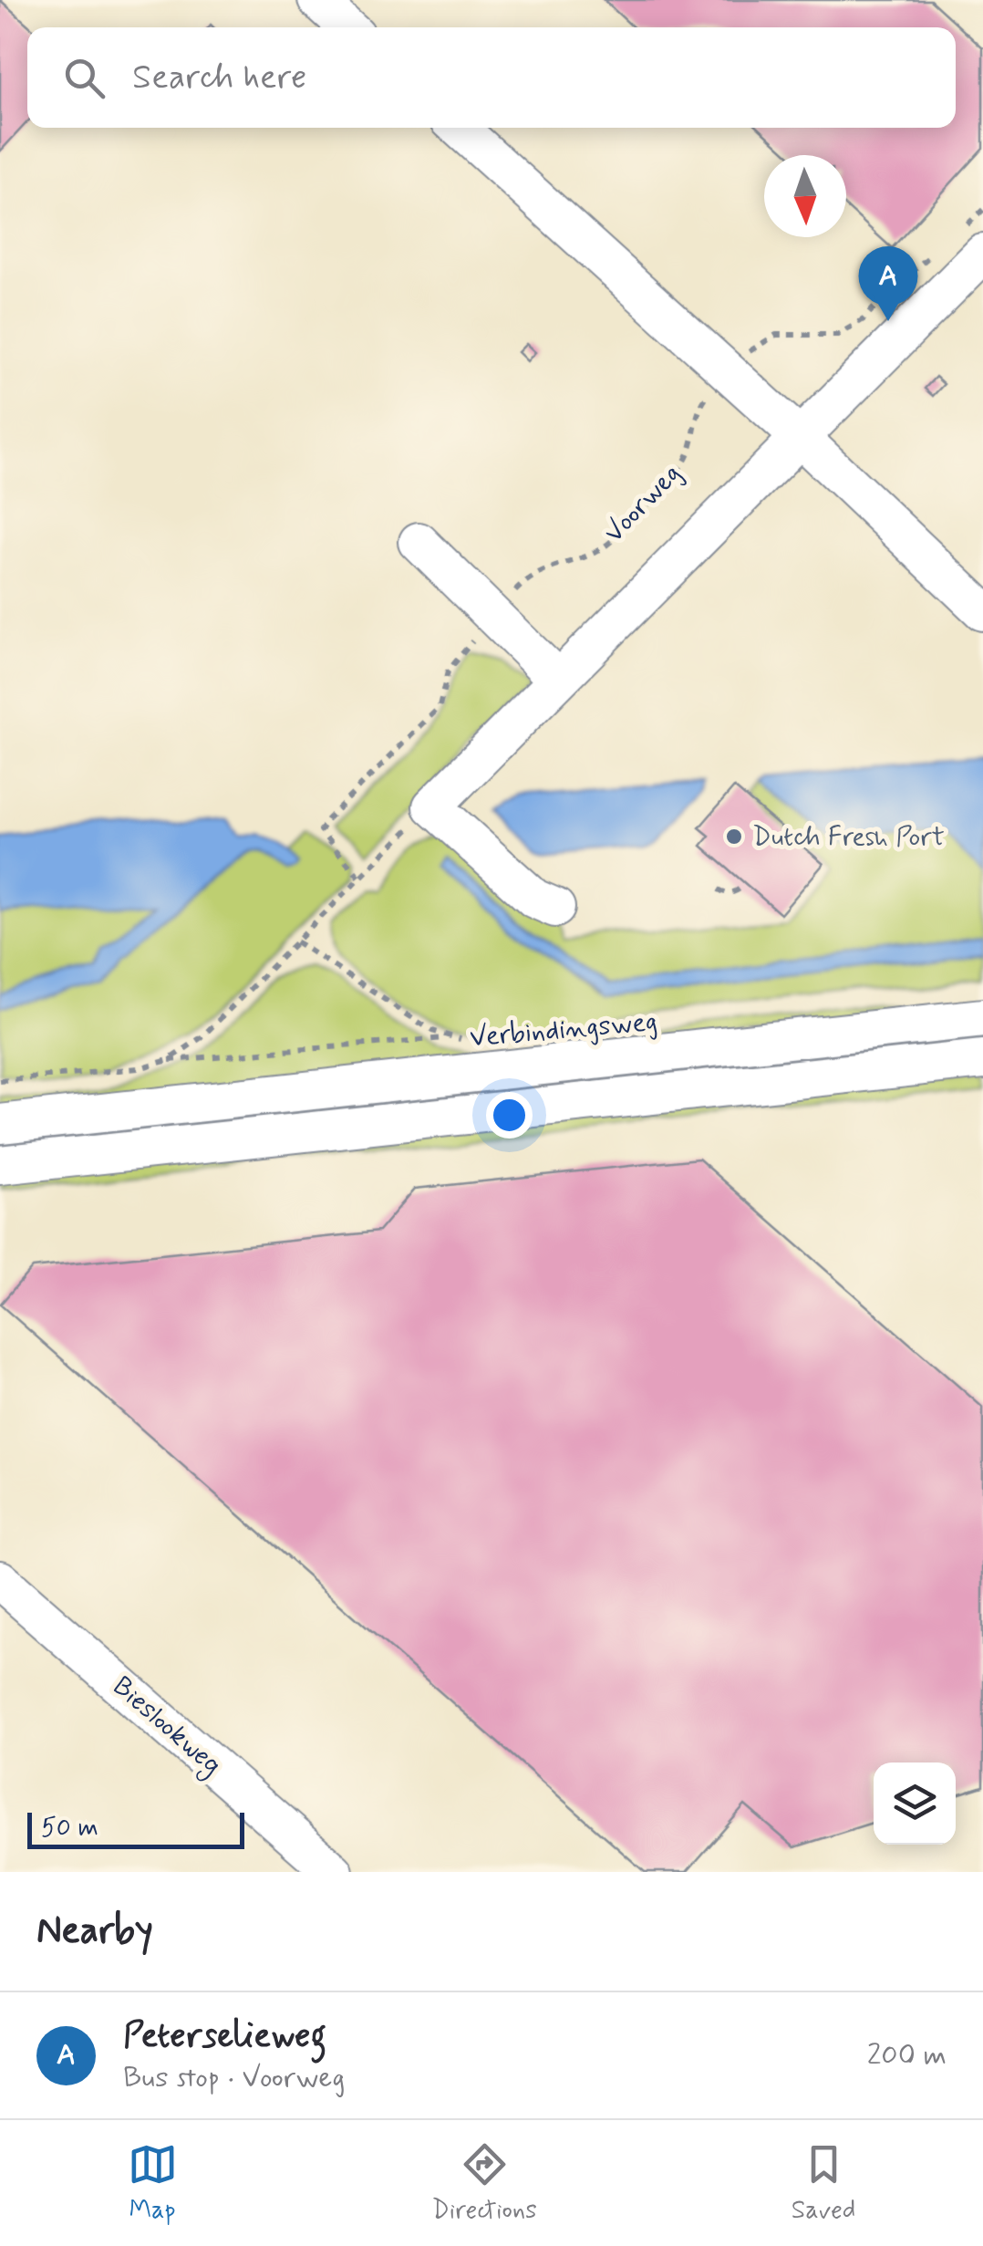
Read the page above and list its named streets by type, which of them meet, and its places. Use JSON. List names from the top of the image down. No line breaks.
{"streets":{"street":["Verbindingsweg","Bieslookweg"],"path":["Voorweg"]},"places":["Dutch Fresh Port"],"scale_bar":"50 m","north":"bottom","page":{"search":"Search here","pins":"A","scale":"50 m","heading":"Nearby","list":[{"mark":"A","name":"Peterselieweg","note":"Bus stop · Voorweg","value":"200 m"}],"nav":["Map","Directions","Saved"]}}
